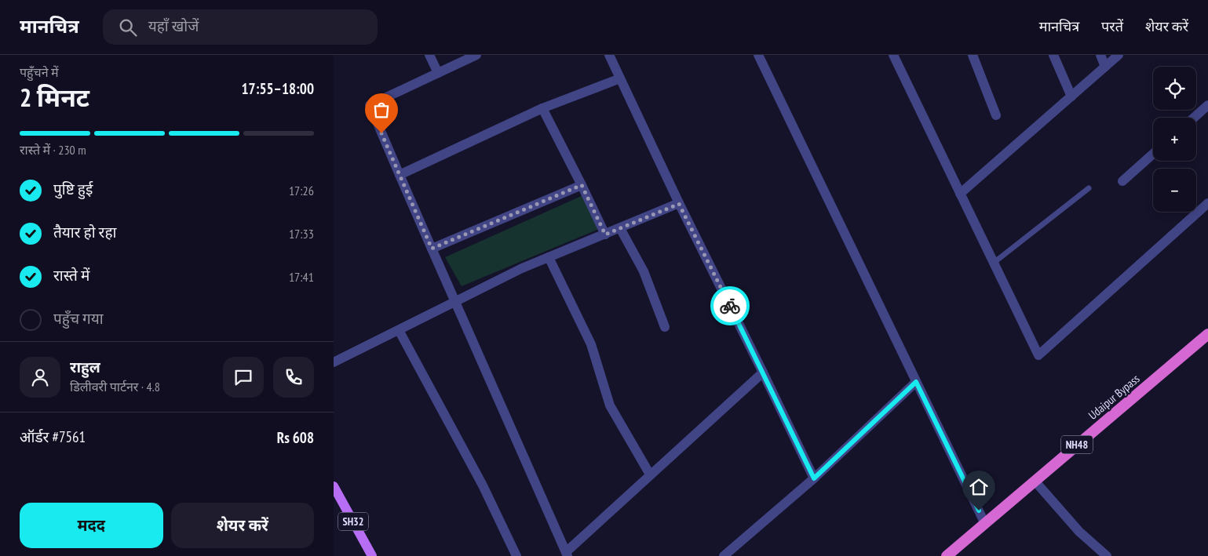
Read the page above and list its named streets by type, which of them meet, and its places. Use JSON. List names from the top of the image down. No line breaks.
{"streets":{"highway":["Udaipur Bypass","NH48"],"main road":["SH32"]},"page":{"header":"मानचित्र","search":"यहाँ खोजें","nav":["मानचित्र","परतें","शेयर करें"],"heading":["2 मिनट","पहुँचने में","17:55–18:00"],"panel":["राहुल","डिलीवरी पार्टनर · 4.8","ऑर्डर #7561","Rs 608"],"map_buttons":["+","−"],"bar":"रास्ते में · 230 m","list":[["पुष्टि हुई","17:26"],["तैयार हो रहा","17:33"],["रास्ते में","17:41"],"पहुँच गया"],"buttons":["मदद","शेयर करें"]}}
